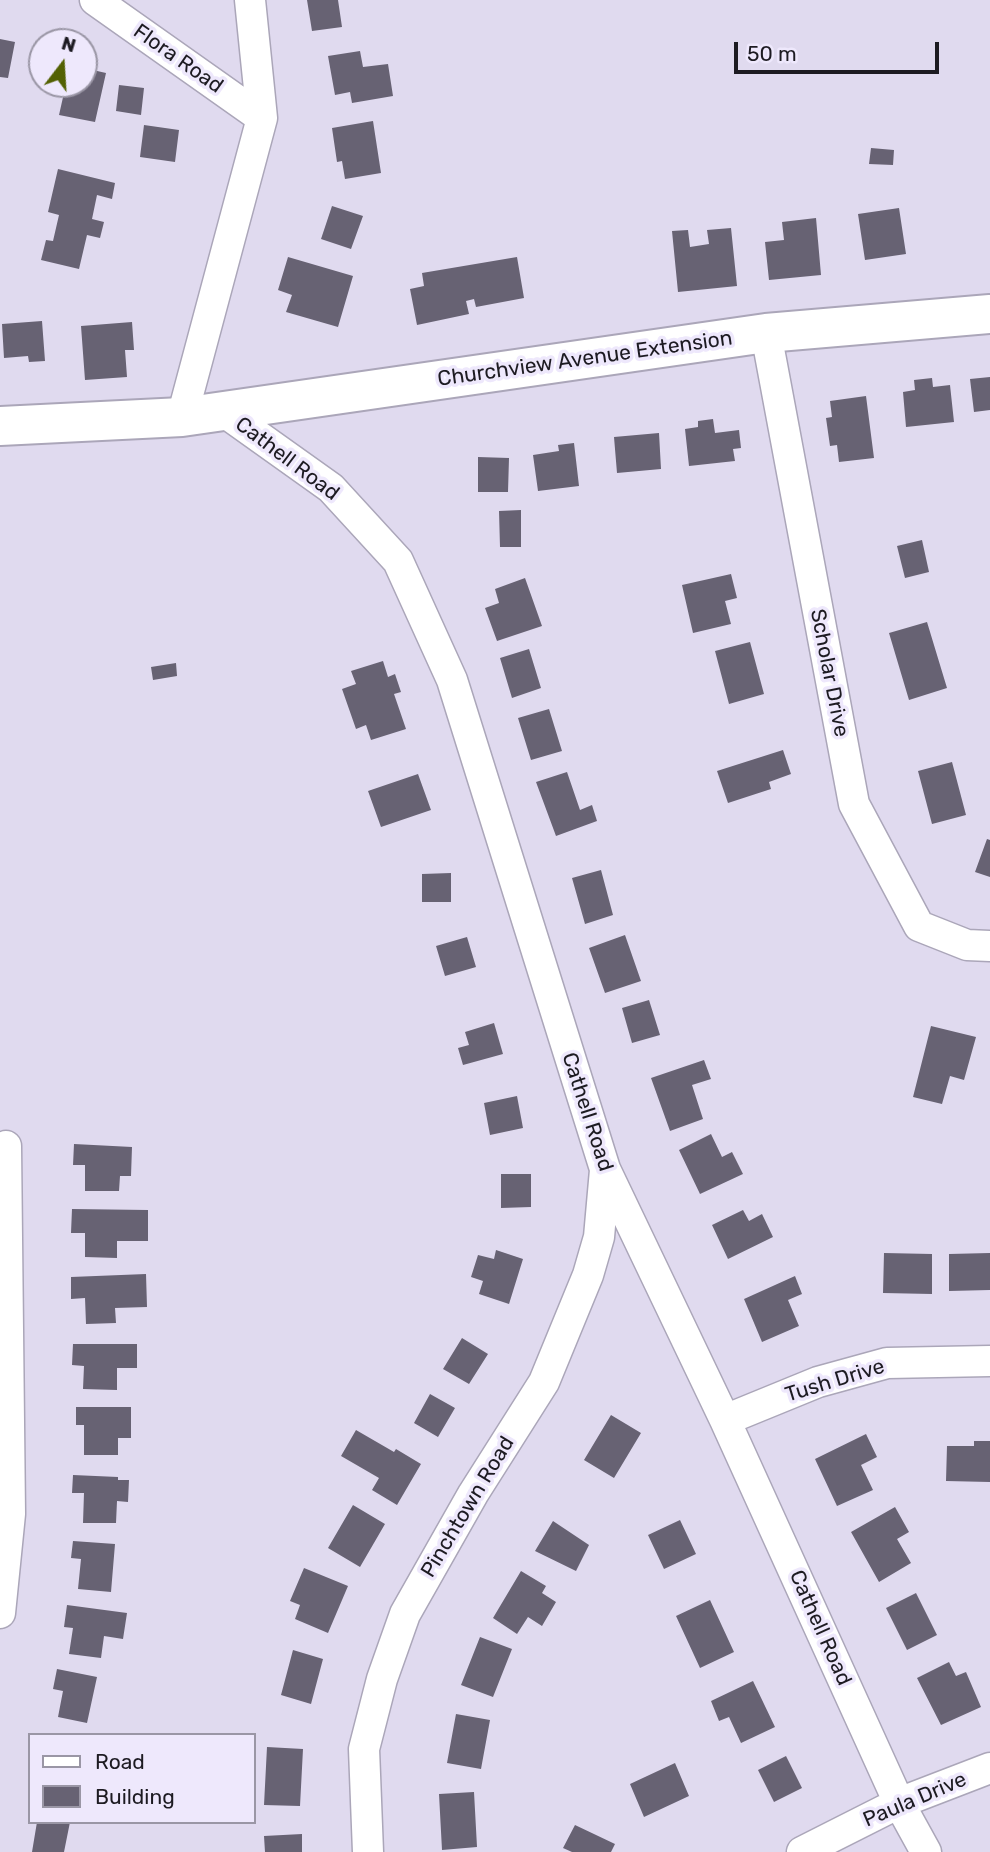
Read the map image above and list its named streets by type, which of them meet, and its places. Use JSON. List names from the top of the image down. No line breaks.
{"streets":{"street":["Flora Road","Churchview Avenue Extension","Cathell Road","Scholar Drive","Tush Drive","Pinchtown Road","Paula Drive"]},"crossings":[["Churchview Avenue Extension","Cathell Road"],["Churchview Avenue Extension","Scholar Drive"],["Cathell Road","Tush Drive"],["Cathell Road","Pinchtown Road"],["Cathell Road","Paula Drive"]],"legend":["Road","Building"],"scale_bar":"50 m","north":"top"}
